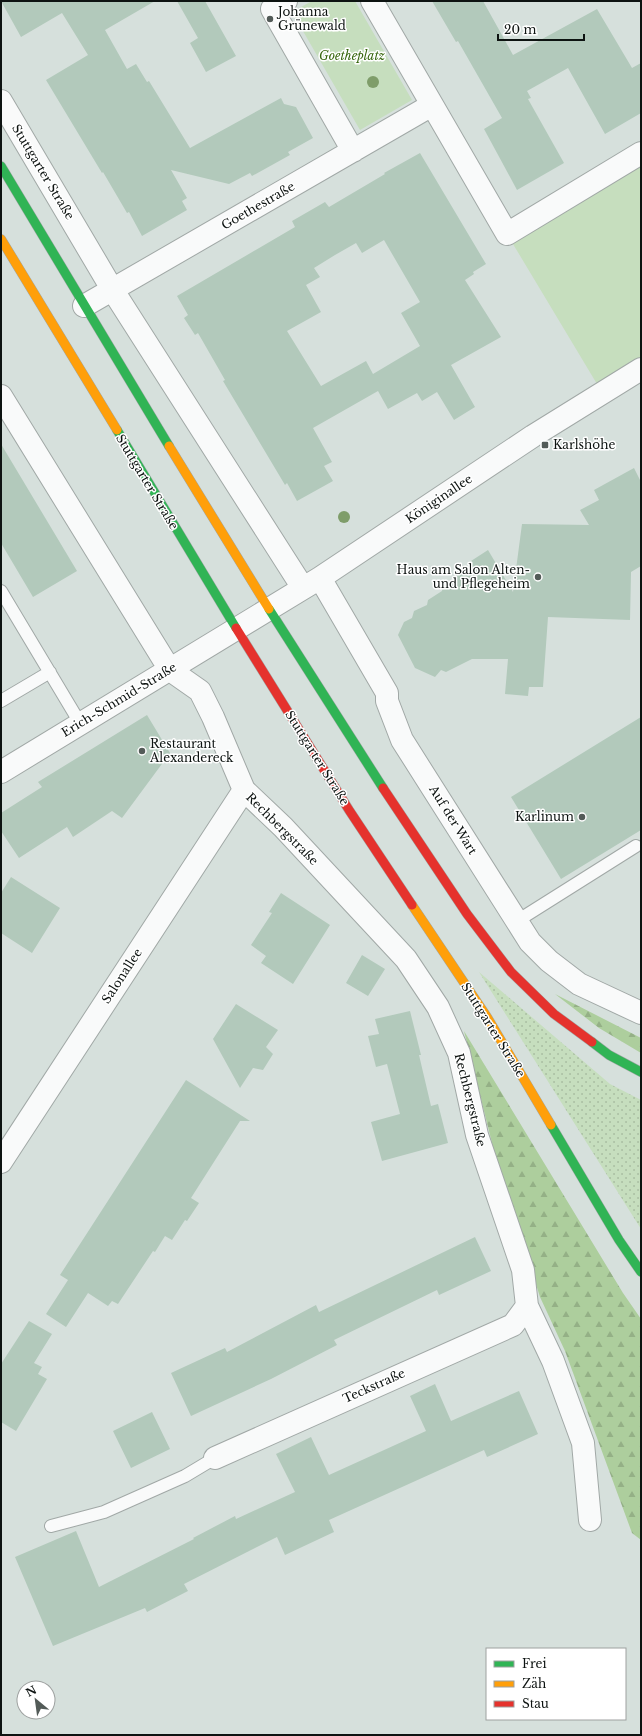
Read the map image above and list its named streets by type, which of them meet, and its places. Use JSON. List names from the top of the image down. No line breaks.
{"streets":{"main road":["Stuttgarter Straße"],"street":["Goethestraße","Königinallee","Erich-Schmid-Straße","Auf der Wart","Rechbergstraße","Salonallee","Teckstraße"]},"crossings":[["Stuttgarter Straße","Goethestraße"],["Stuttgarter Straße","Königinallee"],["Stuttgarter Straße","Erich-Schmid-Straße"],["Stuttgarter Straße","Auf der Wart"],["Königinallee","Erich-Schmid-Straße"],["Königinallee","Auf der Wart"],["Erich-Schmid-Straße","Rechbergstraße"],["Rechbergstraße","Salonallee"],["Rechbergstraße","Teckstraße"]],"parks":["Goetheplatz"],"places":{"other":["Johanna Grünewald","Haus am Salon Alten- und Pflegeheim","Restaurant Alexandereck","Karlinum"],"transit":["Karlshöhe"]},"legend":["Frei","Zäh","Stau"],"scale_bar":"20 m","north":"top left"}
